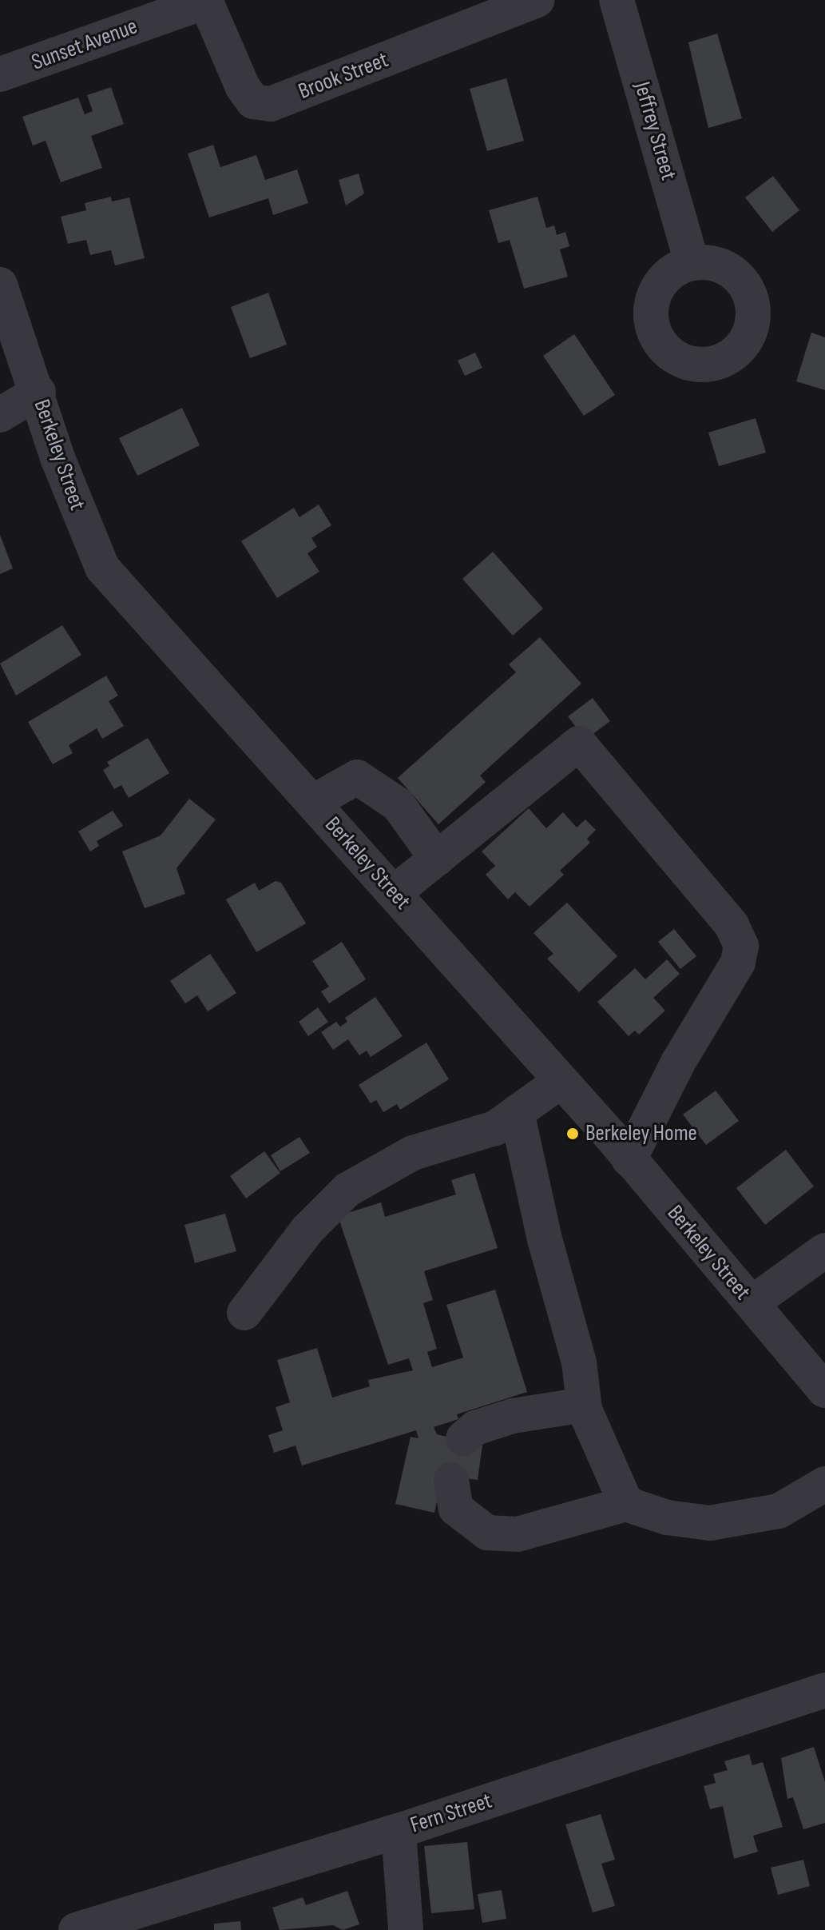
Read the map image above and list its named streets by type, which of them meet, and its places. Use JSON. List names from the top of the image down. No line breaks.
{"streets":{"street":["Sunset Avenue","Brook Street","Jeffrey Street","Berkeley Street","Fern Street"]},"crossings":[["Sunset Avenue","Brook Street"]],"places":["Berkeley Home"]}
